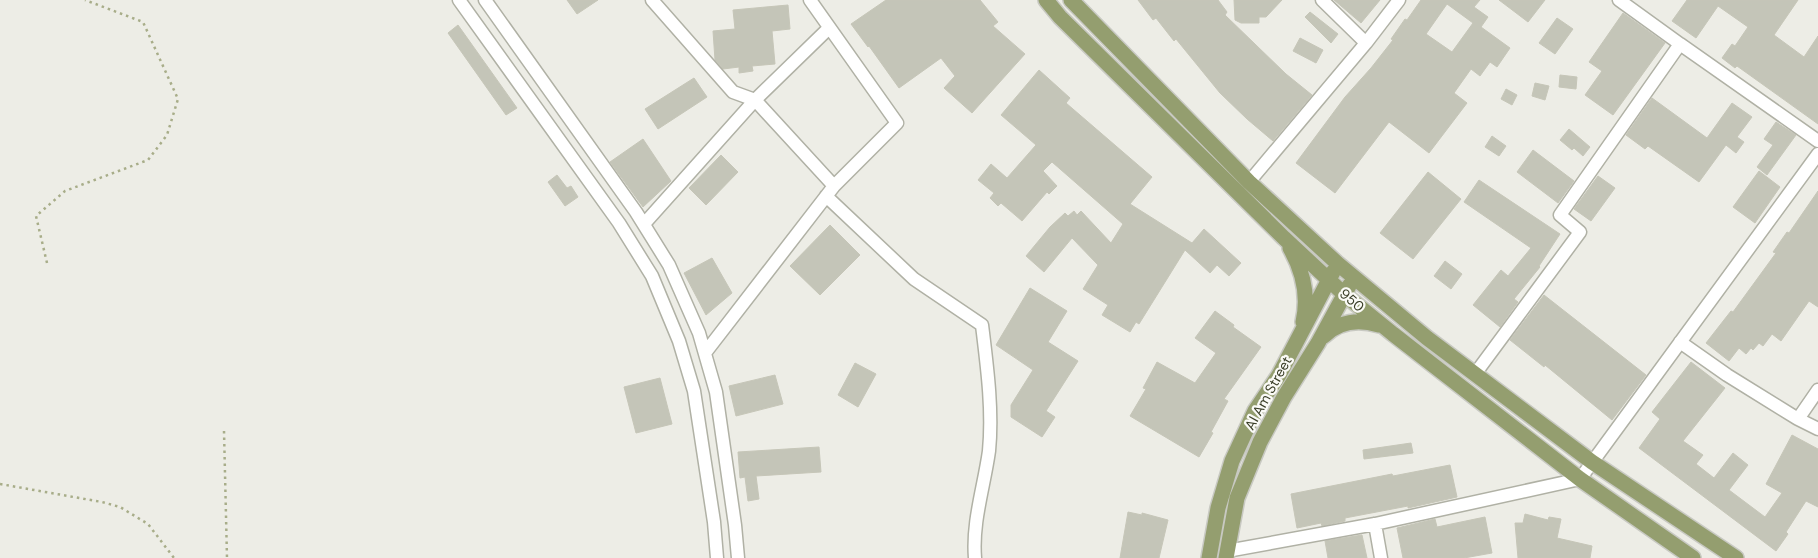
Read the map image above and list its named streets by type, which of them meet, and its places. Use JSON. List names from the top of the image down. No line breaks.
{"streets":{"main road":["950","Al Am Street"]},"crossings":[["950","Al Am Street"]]}
